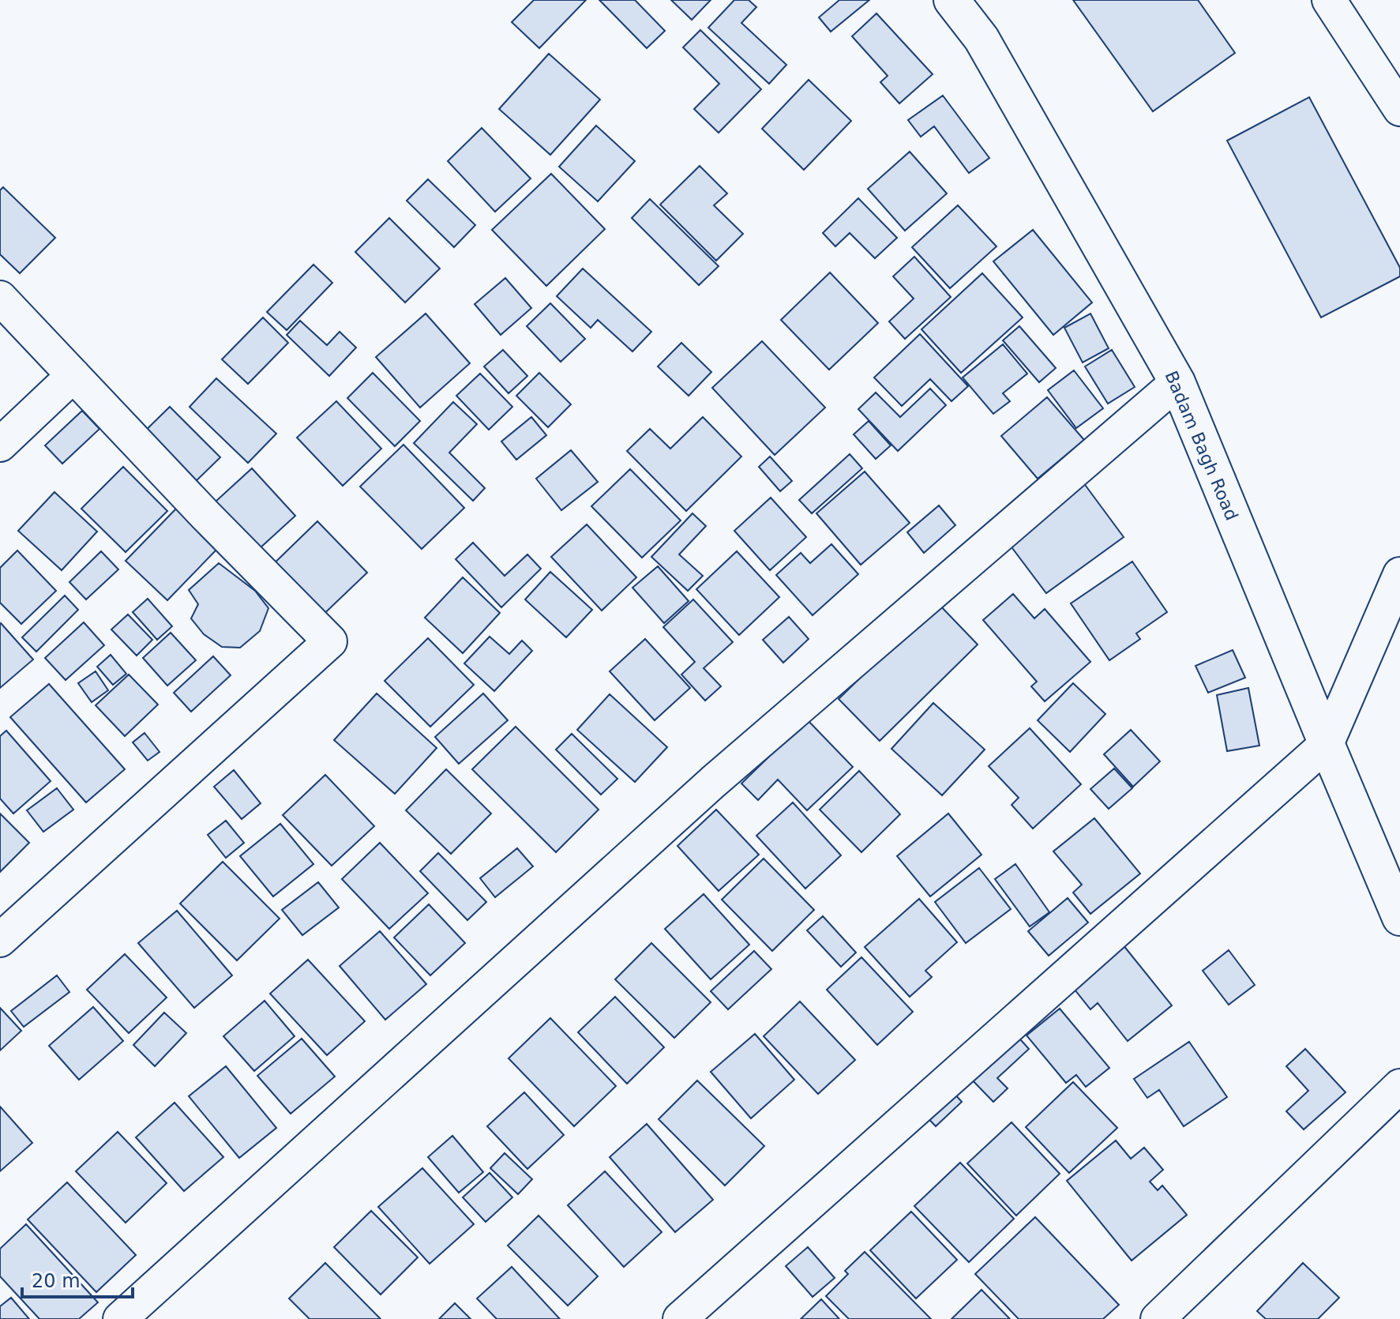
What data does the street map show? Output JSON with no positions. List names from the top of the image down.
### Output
{
  "streets": {
    "main road": ["Badam Bagh Road"]
  },
  "scale_bar": "20 m"
}
